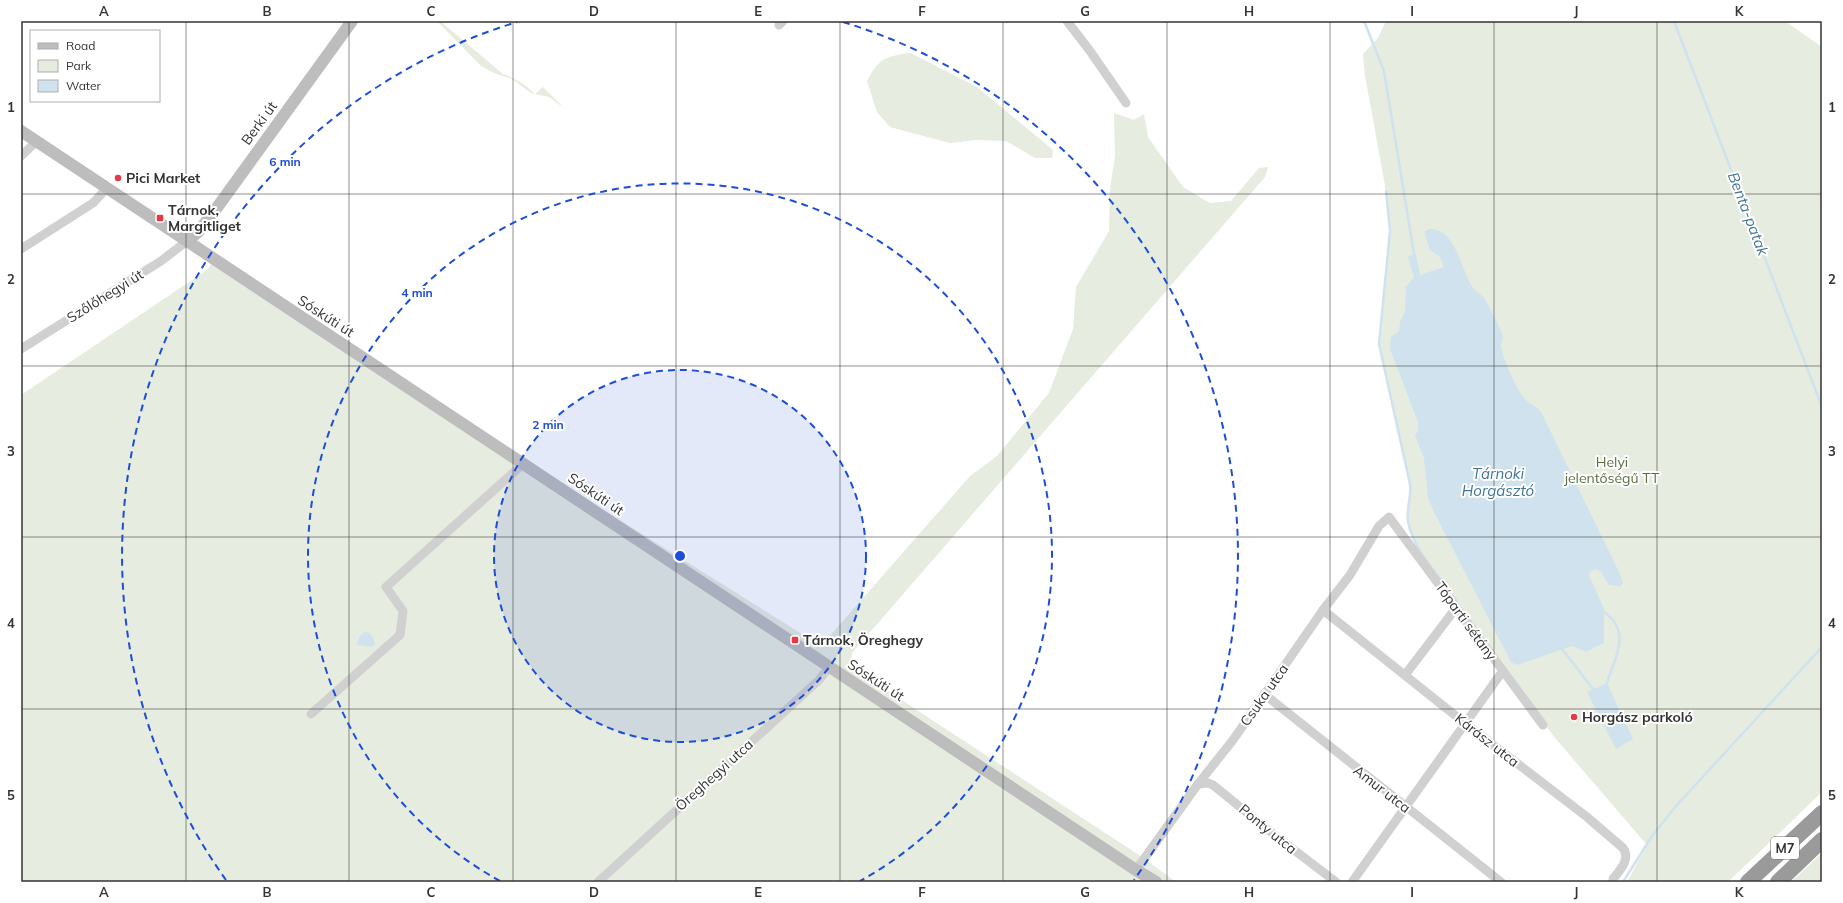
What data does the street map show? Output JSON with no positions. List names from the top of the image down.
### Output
{
  "streets": {
    "highway": ["M7"],
    "main road": ["Berki út", "Sóskúti út"],
    "street": [
      "Szőlőhegyi út",
      "Tóparti sétány",
      "Csuka utca",
      "Kárász utca",
      "Öreghegyi utca",
      "Amur utca",
      "Ponty utca"
    ]
  },
  "crossings": [
    ["Berki út", "Szőlőhegyi út"],
    ["Berki út", "Sóskúti út"],
    ["Szőlőhegyi út", "Sóskúti út"],
    ["Sóskúti út", "Csuka utca"],
    ["Sóskúti út", "Öreghegyi utca"],
    ["Tóparti sétány", "Csuka utca"],
    ["Csuka utca", "Kárász utca"],
    ["Csuka utca", "Amur utca"],
    ["Csuka utca", "Ponty utca"]
  ],
  "water": ["Benta-patak", "Tárnoki Horgásztó"],
  "parks": ["Helyi jelentőségű TT"],
  "places": {
    "other": ["Pici Market", "Horgász parkoló"],
    "transit": ["Tárnok, Margitliget", "Tárnok, Öreghegy"]
  },
  "legend": ["Road", "Park", "Water"],
  "grid": {
    "columns": [
      "A",
      "B",
      "C",
      "D",
      "E",
      "F",
      "G",
      "H",
      "I",
      "J",
      "K"
    ],
    "rows": [
      "1",
      "2",
      "3",
      "4",
      "5"
    ]
  },
  "rings": ["6 min", "4 min", "2 min"]
}
